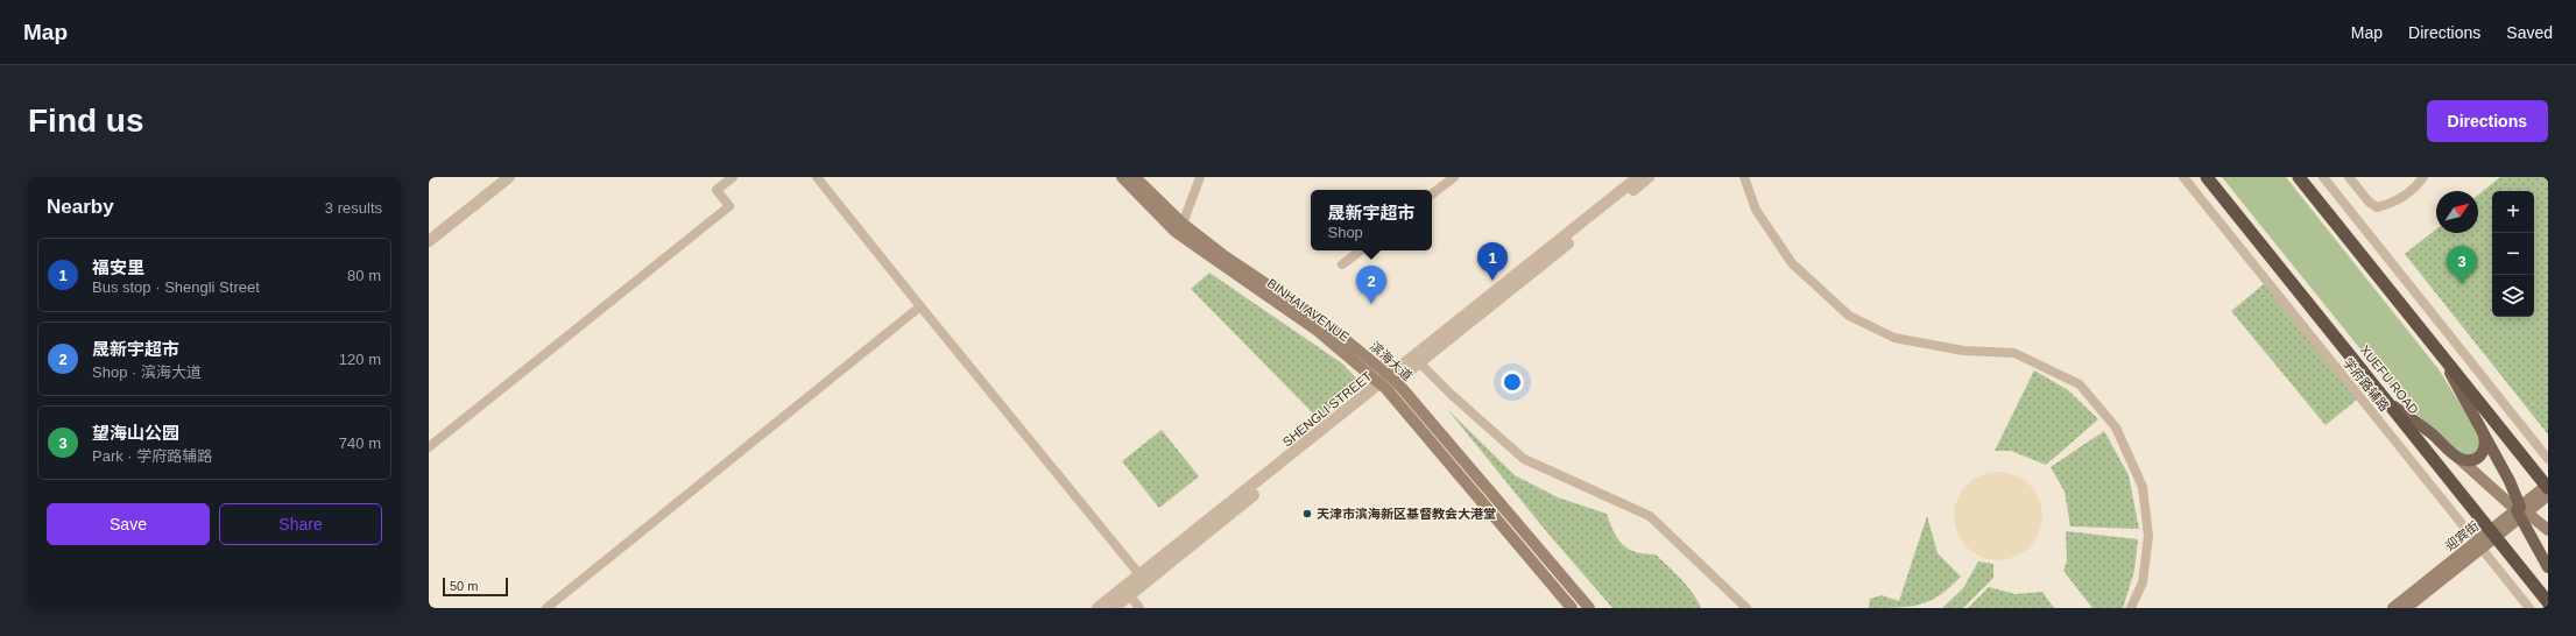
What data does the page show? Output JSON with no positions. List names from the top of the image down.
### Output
{
  "streets": {
    "highway": ["XUEFU ROAD"],
    "main road": ["BINHAI AVENUE", "滨海大道", "迎宾街"],
    "street": ["学府路辅路", "SHENGLI STREET"]
  },
  "crossings": [
    ["BINHAI AVENUE", "SHENGLI STREET"],
    ["滨海大道", "SHENGLI STREET"],
    ["学府路辅路", "迎宾街"]
  ],
  "places": ["天津市滨海新区基督教会大港堂"],
  "scale_bar": "50 m",
  "north": "top right",
  "page": {
    "header": "Map",
    "nav": ["Map", "Directions", "Saved"],
    "buttons": [
      "Directions",
      ["Save", "Share"]
    ],
    "title": "Find us",
    "heading": ["Nearby", "3 results"],
    "popup": ["晟新宇超市", "Shop"],
    "map_buttons": ["+", "−"],
    "list": [
      {
        "mark": "1",
        "name": "福安里",
        "note": "Bus stop · Shengli Street",
        "value": "80 m"
      },
      {
        "mark": "2",
        "name": "晟新宇超市",
        "note": "Shop · 滨海大道",
        "value": "120 m"
      },
      {
        "mark": "3",
        "name": "望海山公园",
        "note": "Park · 学府路辅路",
        "value": "740 m"
      }
    ],
    "pins": ["1", "3", "2"],
    "scale": "50 m"
  }
}
